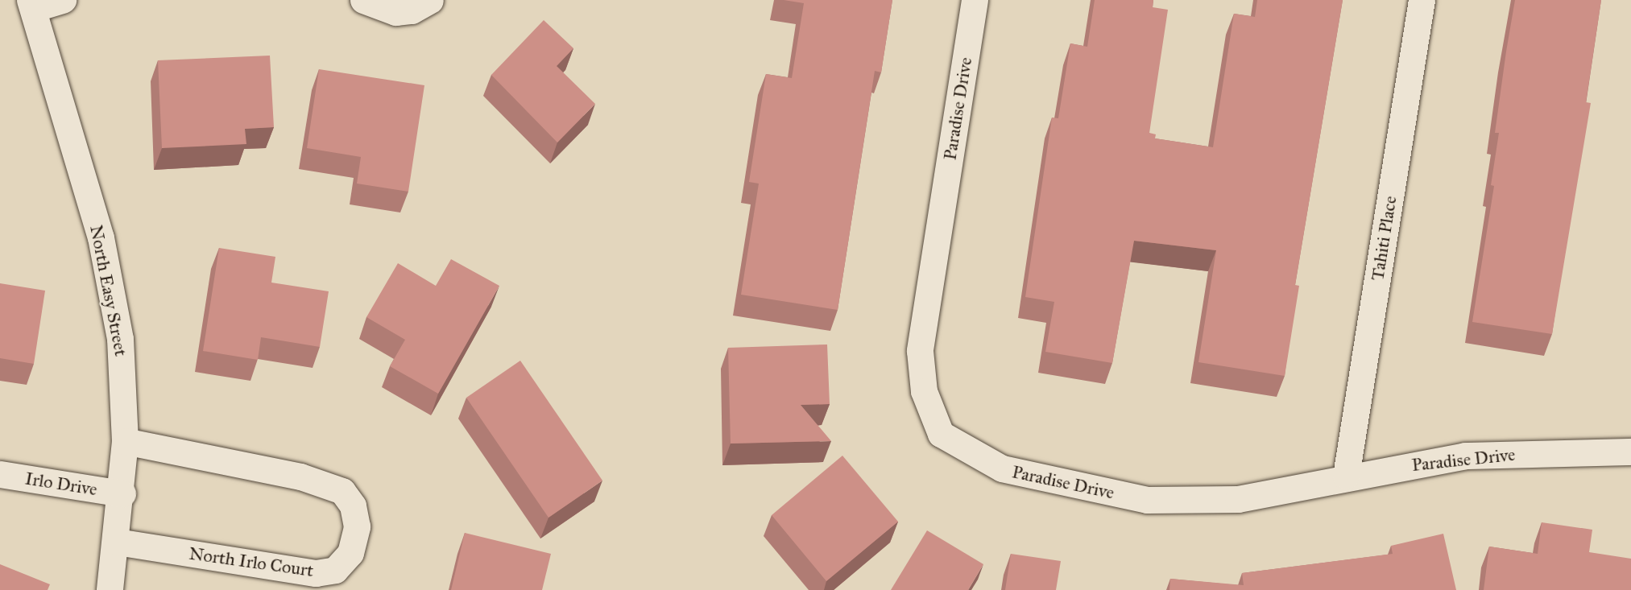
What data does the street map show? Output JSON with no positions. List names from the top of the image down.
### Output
{
  "streets": {
    "street": [
      "Paradise Drive",
      "Tahiti Place",
      "North Easy Street",
      "Irlo Drive",
      "North Irlo Court"
    ]
  },
  "crossings": [
    ["Paradise Drive", "Tahiti Place"],
    ["North Easy Street", "Irlo Drive"],
    ["North Easy Street", "North Irlo Court"]
  ]
}
